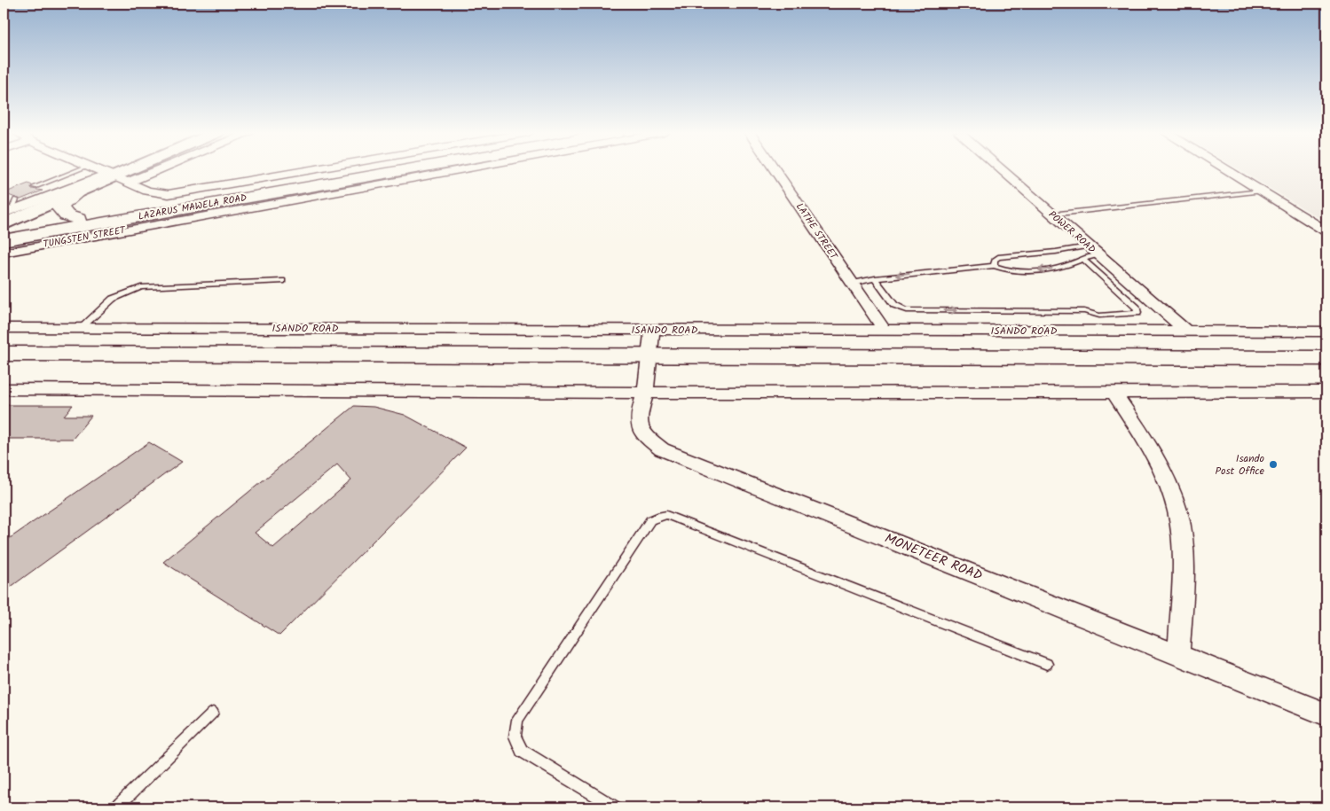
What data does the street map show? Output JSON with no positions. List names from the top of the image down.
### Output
{
  "streets": {
    "main road": ["LAZARUS MAWELA ROAD"],
    "street": [
      "LATHE STREET",
      "POWER ROAD",
      "TUNGSTEN STREET",
      "ISANDO ROAD",
      "MONETEER ROAD"
    ]
  },
  "crossings": [
    ["LATHE STREET", "ISANDO ROAD"],
    ["POWER ROAD", "ISANDO ROAD"],
    ["ISANDO ROAD", "MONETEER ROAD"]
  ],
  "places": ["Isando Post Office"]
}
